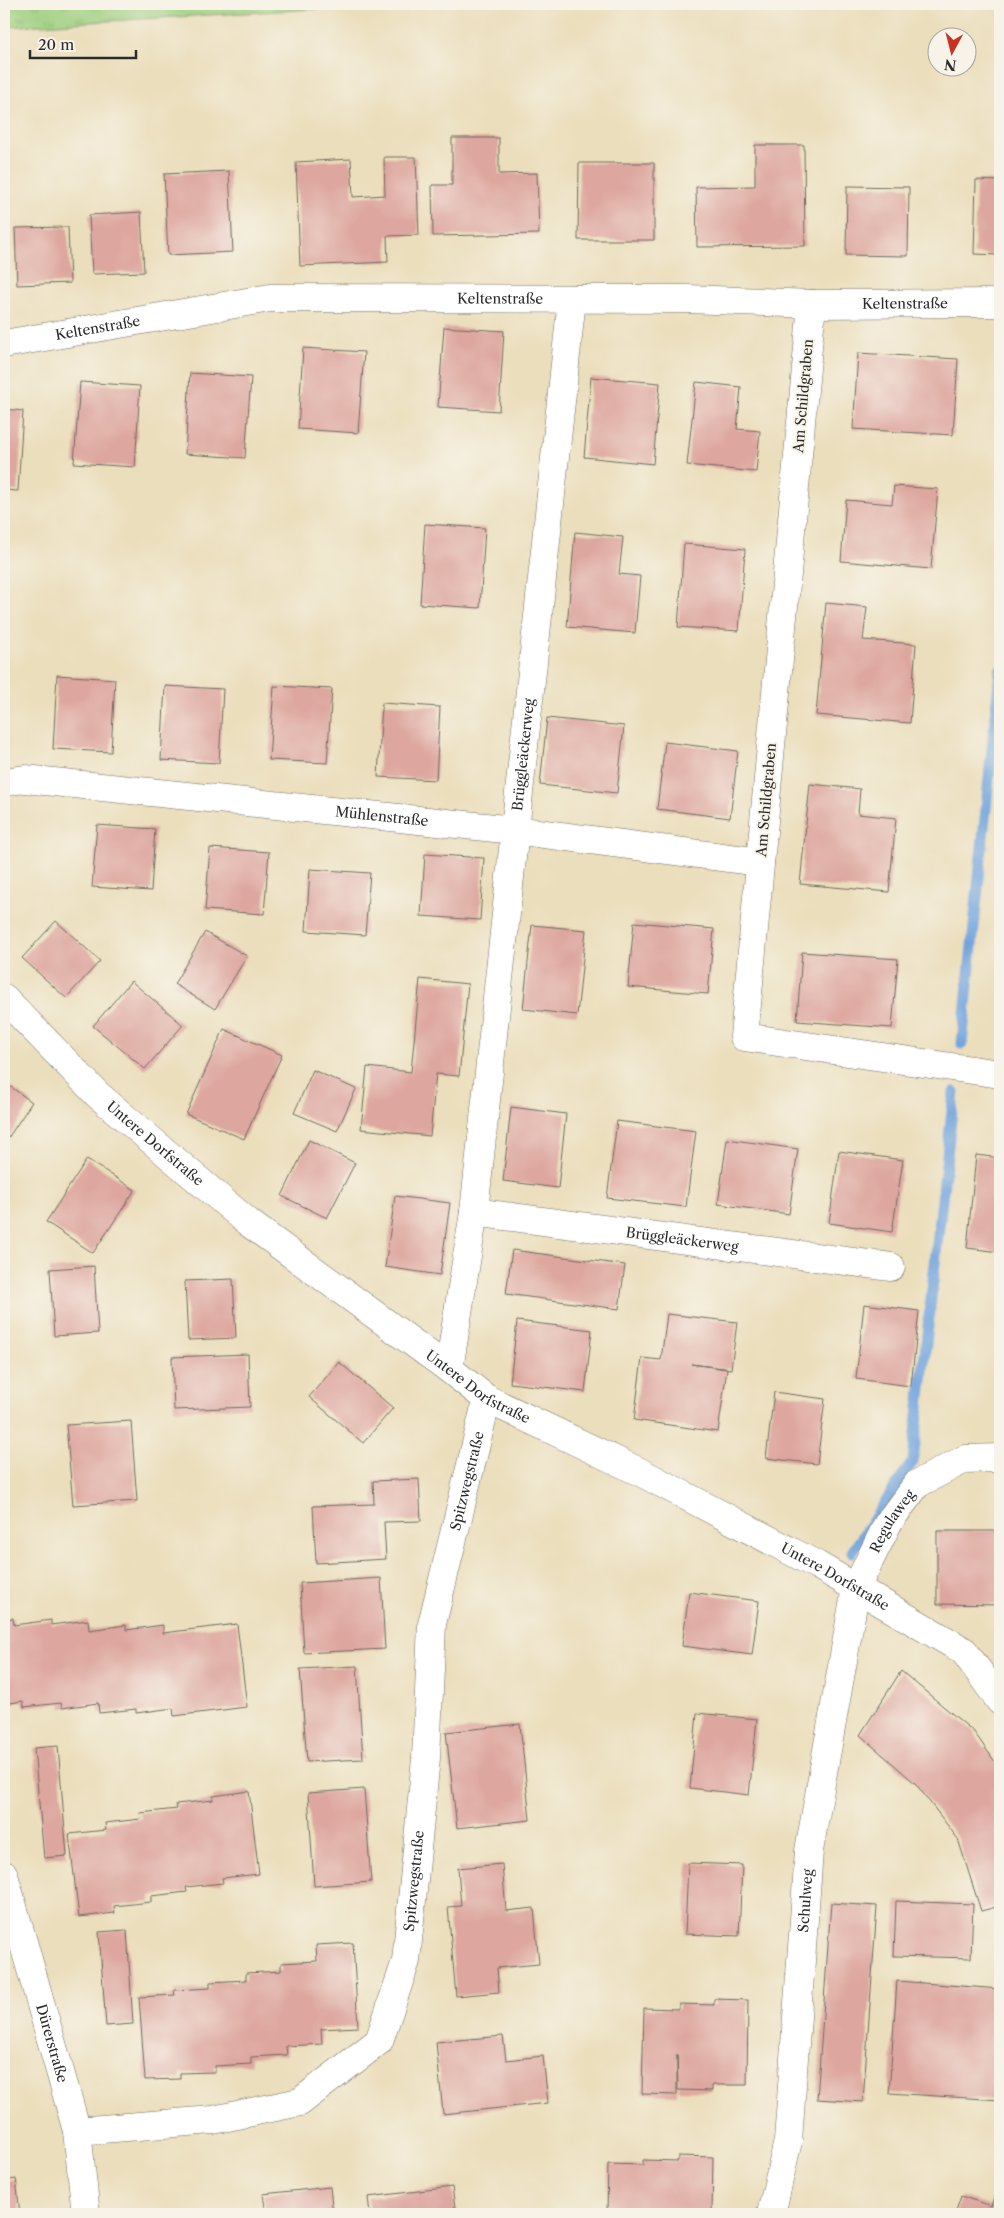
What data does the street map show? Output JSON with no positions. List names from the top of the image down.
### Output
{
  "streets": {
    "street": [
      "Keltenstraße",
      "Am Schildgraben",
      "Brüggleäckerweg",
      "Mühlenstraße",
      "Untere Dorfstraße",
      "Spitzwegstraße",
      "Regulaweg",
      "Schulweg",
      "Dürerstraße"
    ]
  },
  "crossings": [
    ["Keltenstraße", "Am Schildgraben"],
    ["Keltenstraße", "Brüggleäckerweg"],
    ["Am Schildgraben", "Mühlenstraße"],
    ["Brüggleäckerweg", "Mühlenstraße"],
    ["Brüggleäckerweg", "Untere Dorfstraße"],
    ["Untere Dorfstraße", "Spitzwegstraße"],
    ["Untere Dorfstraße", "Regulaweg"],
    ["Untere Dorfstraße", "Schulweg"],
    ["Spitzwegstraße", "Dürerstraße"],
    ["Regulaweg", "Schulweg"]
  ],
  "scale_bar": "20 m",
  "north": "bottom"
}
